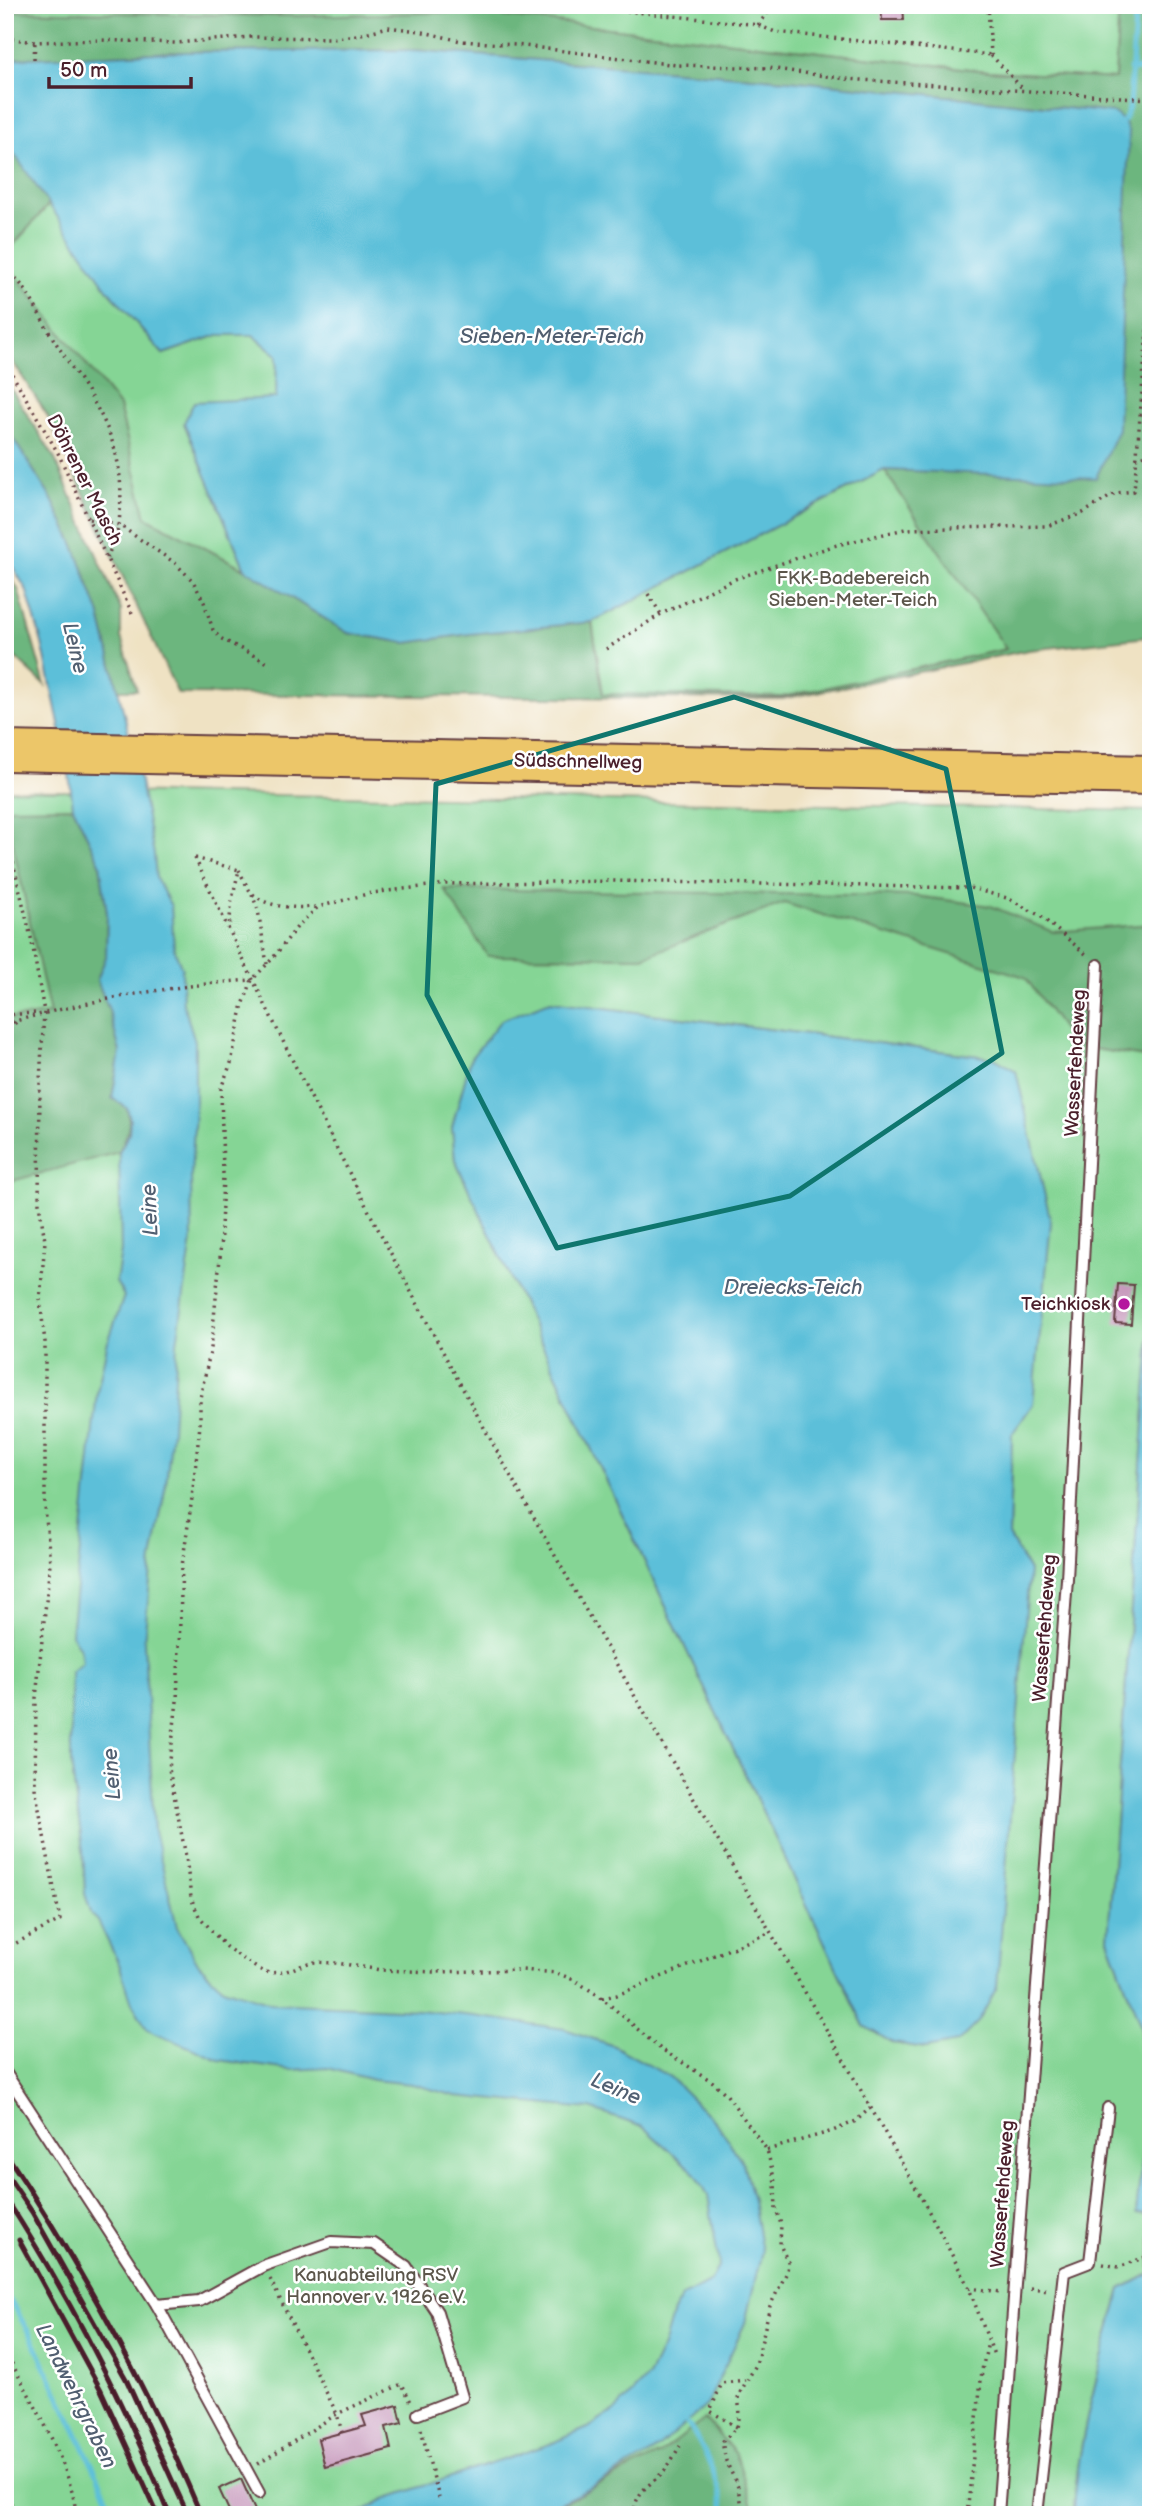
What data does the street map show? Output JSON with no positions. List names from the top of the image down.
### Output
{
  "streets": {
    "highway": ["Südschnellweg"],
    "lane": ["Wasserfehdeweg"],
    "path": ["Döhrener Masch"]
  },
  "water": [
    "Sieben-Meter-Teich",
    "Leine",
    "Dreiecks-Teich",
    "Landwehrgraben"
  ],
  "parks": ["FKK-Badebereich Sieben-Meter-Teich", "Kanuabteilung RSV Hannover v. 1926 e.V."],
  "places": ["Teichkiosk"],
  "scale_bar": "50 m"
}
